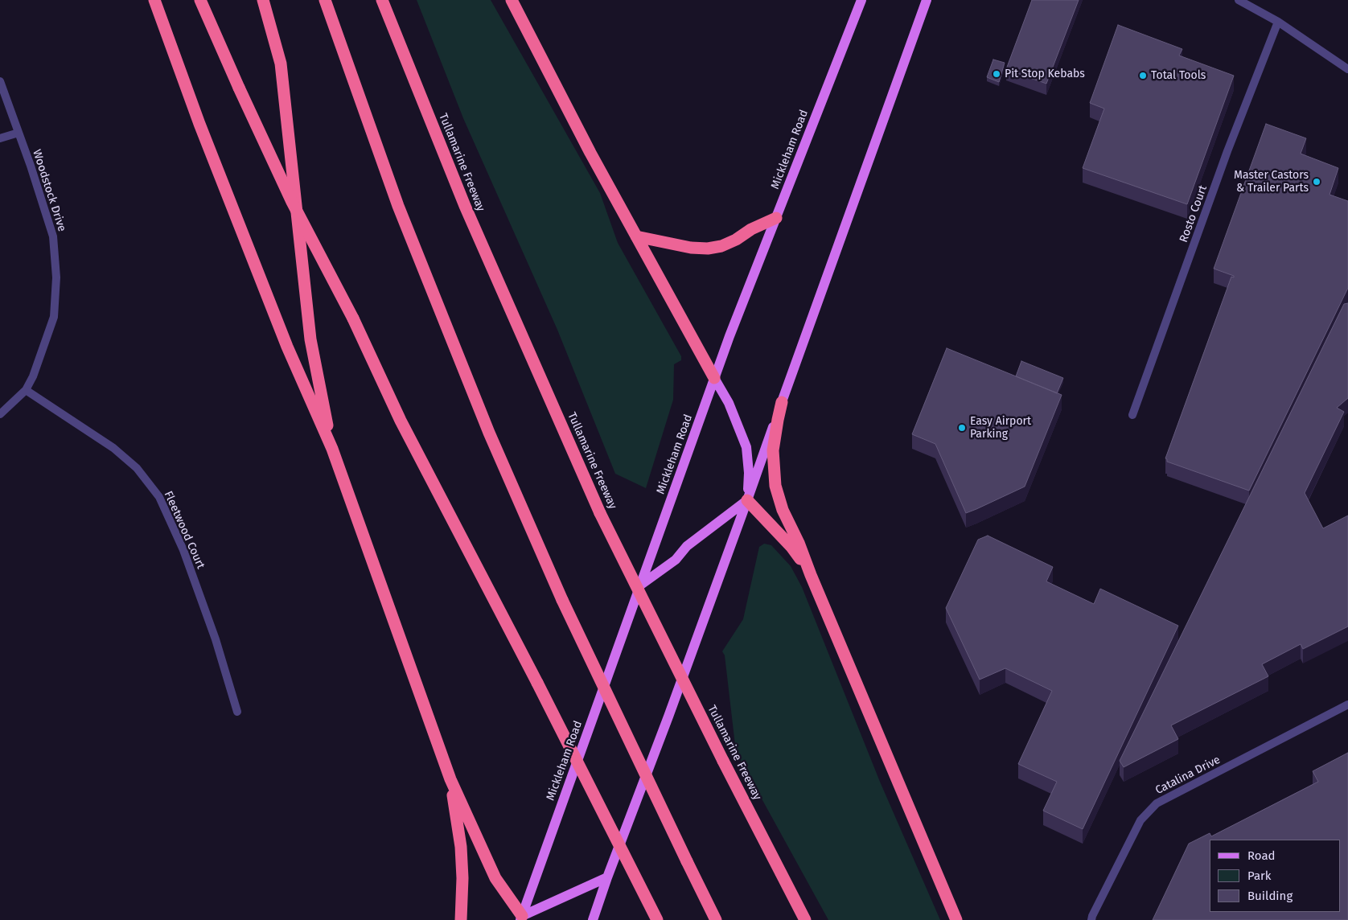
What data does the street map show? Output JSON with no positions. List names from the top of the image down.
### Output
{
  "streets": {
    "highway": ["Tullamarine Freeway"],
    "main road": ["Mickleham Road"],
    "street": [
      "Woodstock Drive",
      "Rosto Court",
      "Fleetwood Court",
      "Catalina Drive"
    ]
  },
  "crossings": [
    ["Woodstock Drive", "Fleetwood Court"]
  ],
  "places": [
    "Pit Stop Kebabs",
    "Total Tools",
    "Master Castors & Trailer Parts",
    "Easy Airport Parking"
  ],
  "legend": ["Road", "Park", "Building"]
}
